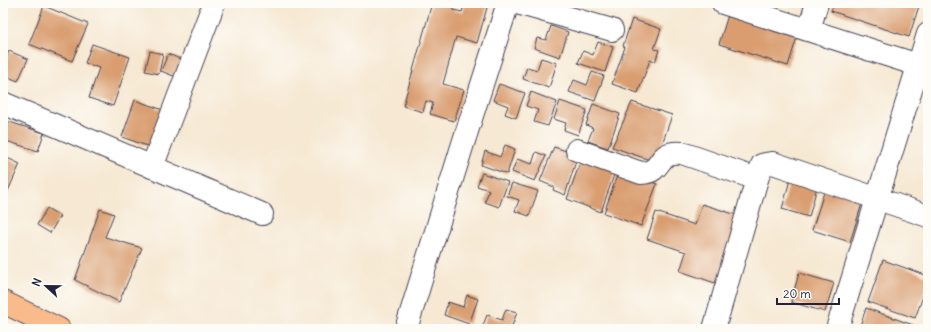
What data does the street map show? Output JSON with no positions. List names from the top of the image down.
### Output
{
  "scale_bar": "20 m",
  "north": "left"
}
